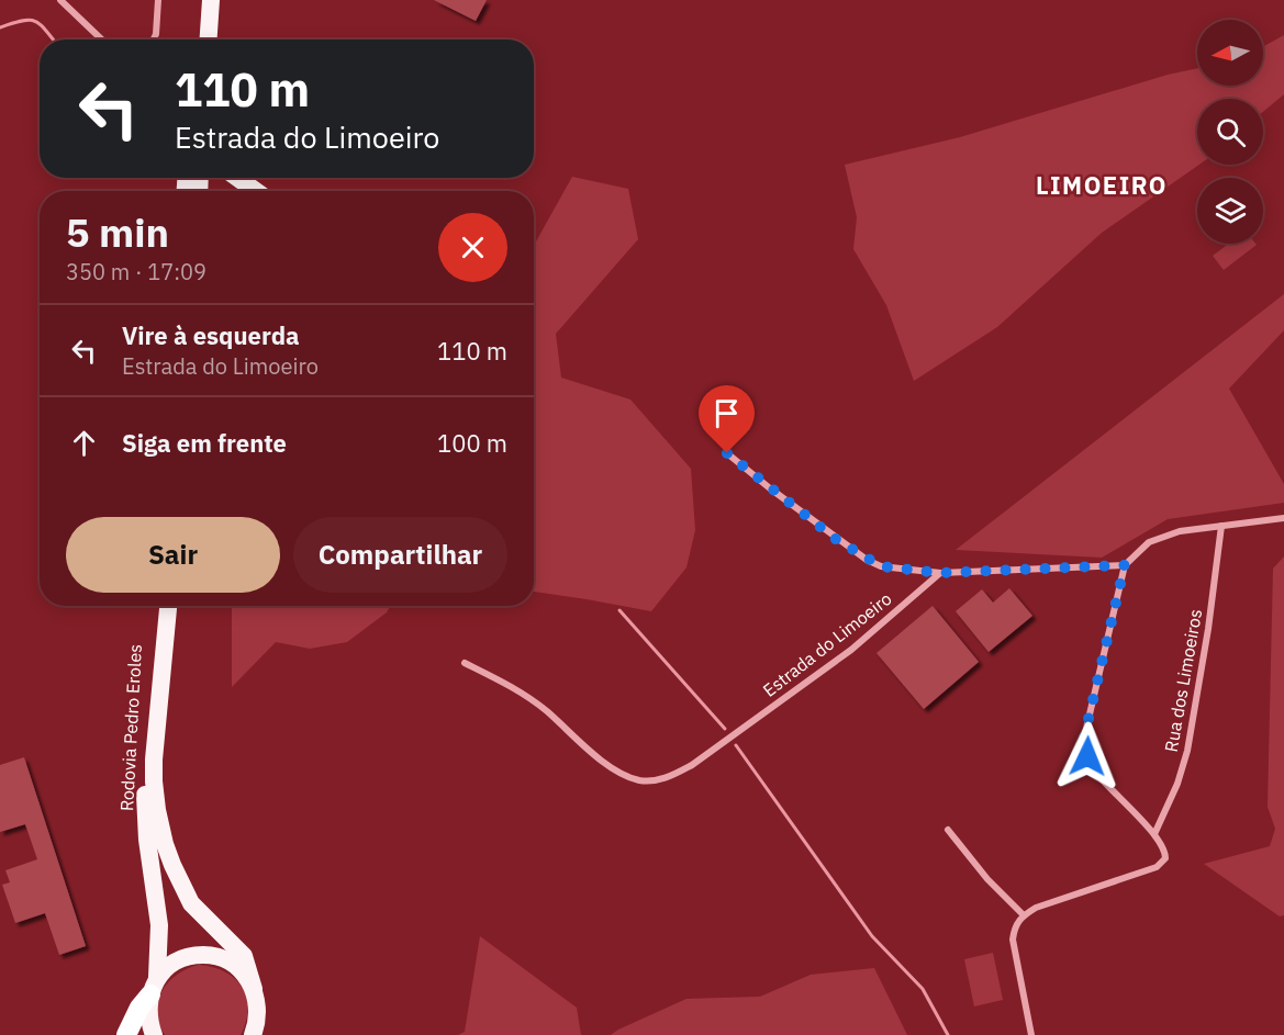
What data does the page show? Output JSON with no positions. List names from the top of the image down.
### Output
{
  "streets": {
    "highway": ["Rodovia Pedro Eroles"],
    "street": ["Estrada do Limoeiro", "Rua dos Limoeiros"]
  },
  "districts": ["LIMOEIRO"],
  "north": "left",
  "page": {
    "turn": ["110 m", "Estrada do Limoeiro"],
    "heading": ["5 min", "350 m · 17:09"],
    "list": [
      {
        "name": "Vire à esquerda",
        "note": "Estrada do Limoeiro",
        "value": "110 m"
      },
      {
        "name": "Siga em frente",
        "value": "100 m"
      }
    ],
    "buttons": ["Sair", "Compartilhar"]
  }
}
